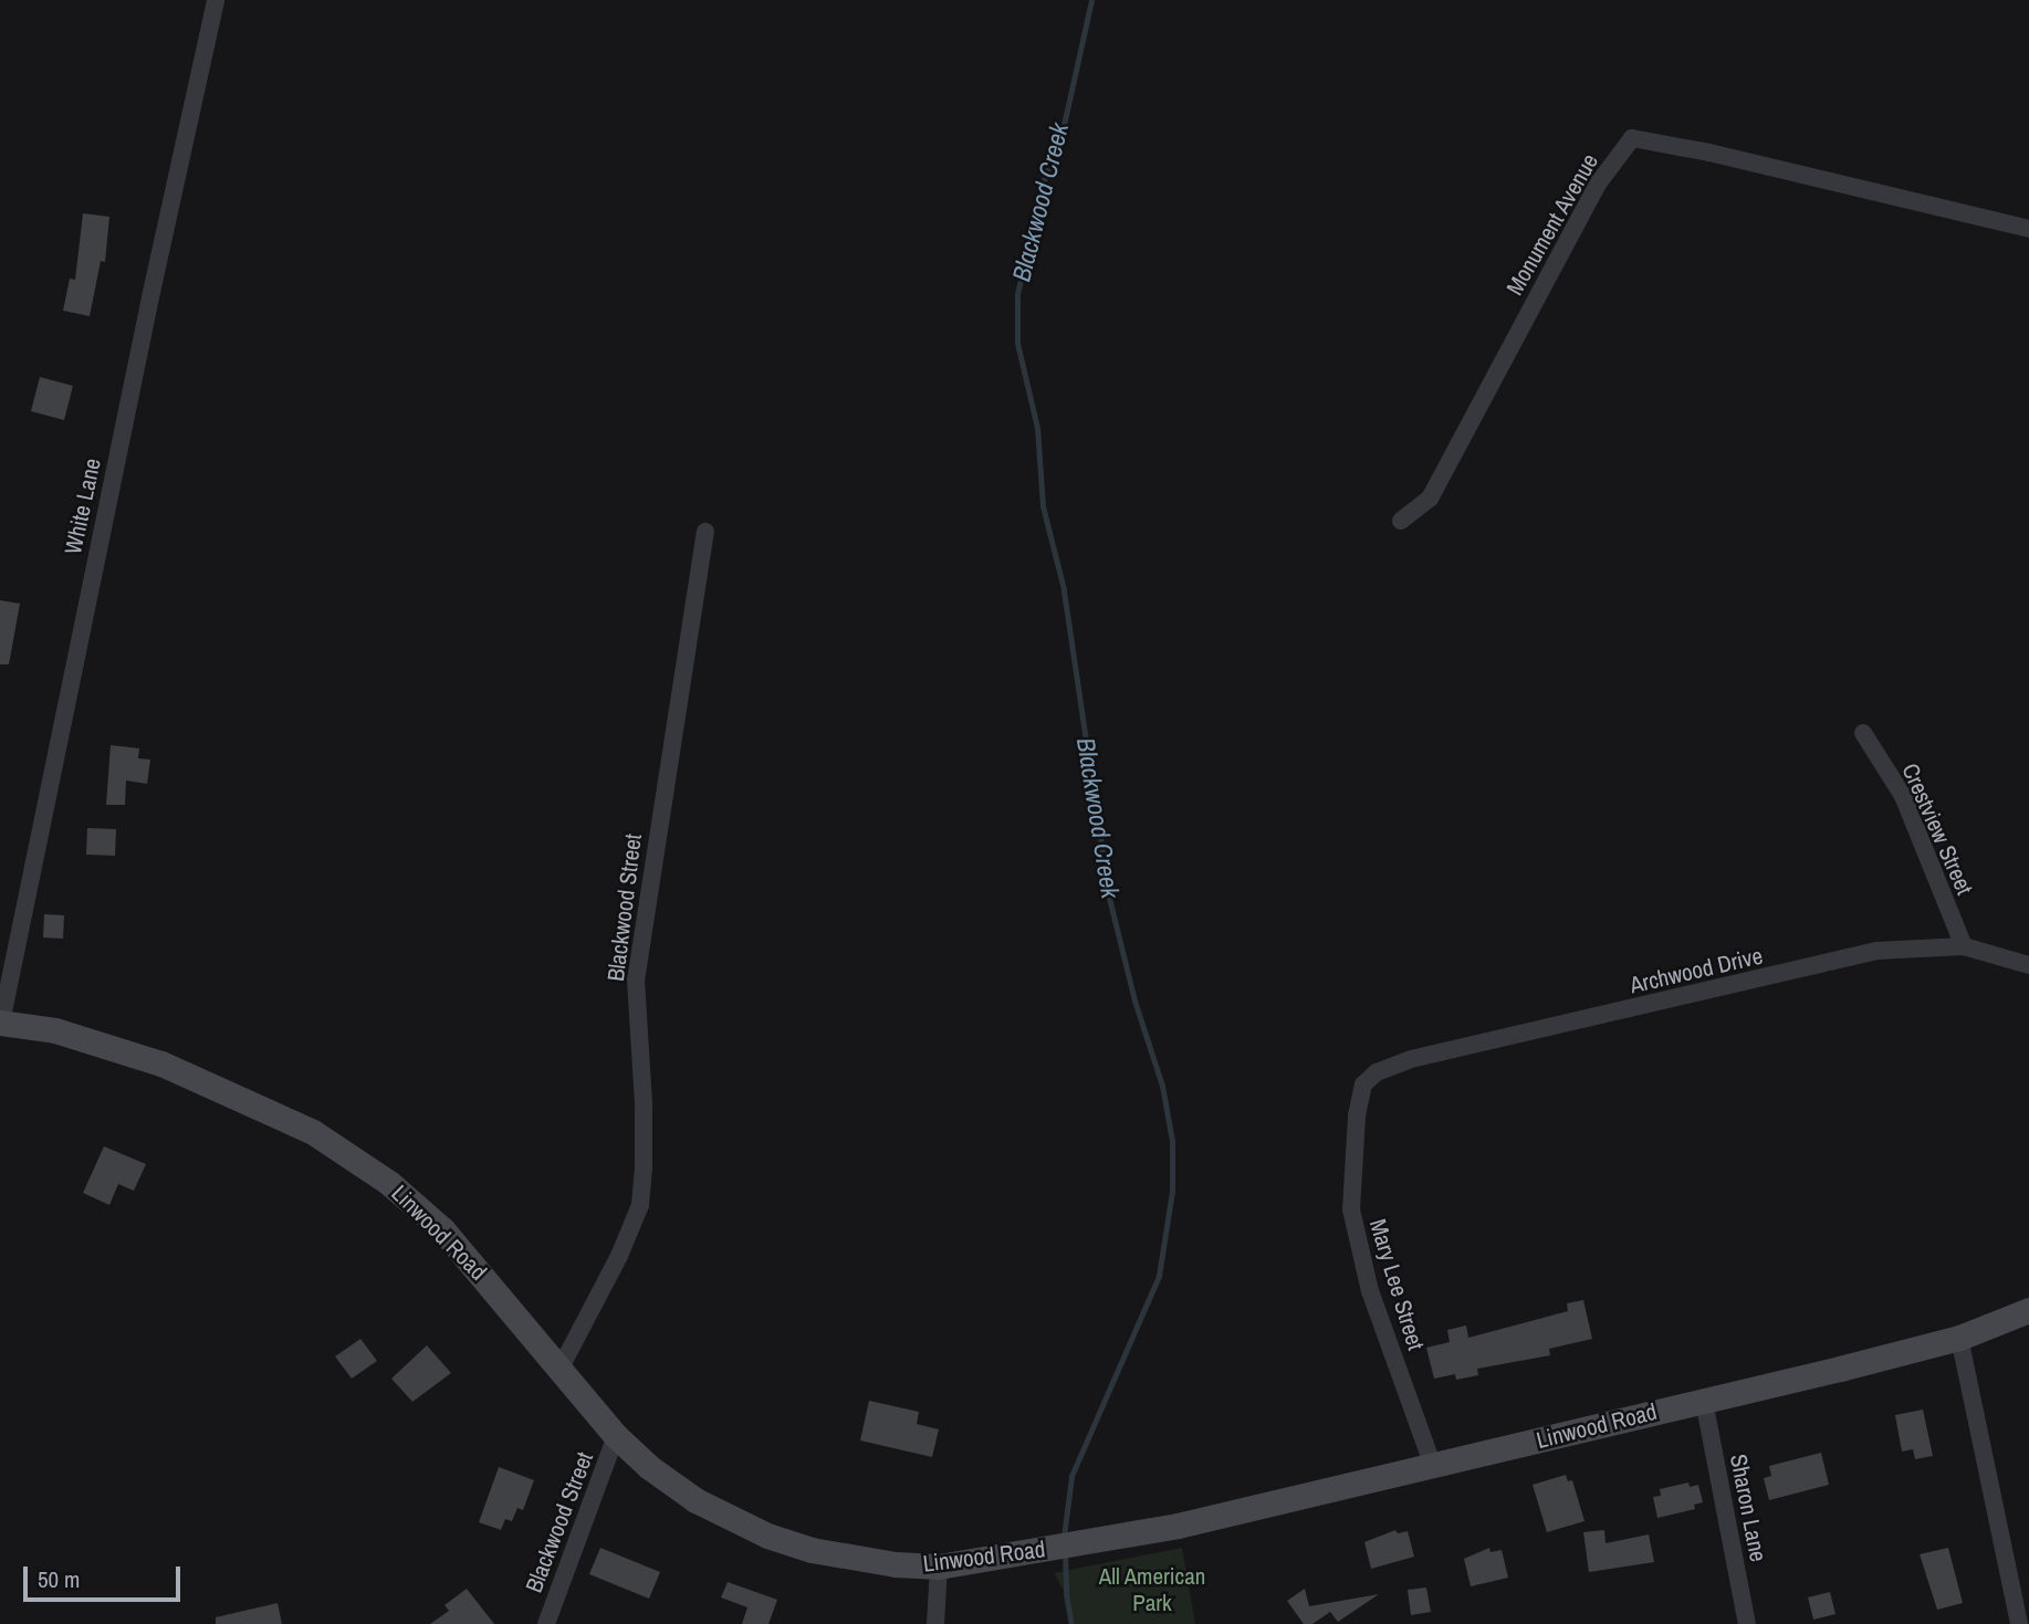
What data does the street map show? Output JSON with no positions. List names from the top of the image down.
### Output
{
  "streets": {
    "main road": ["Linwood Road"],
    "street": [
      "Monument Avenue",
      "White Lane",
      "Crestview Street",
      "Blackwood Street",
      "Archwood Drive",
      "Mary Lee Street",
      "Sharon Lane"
    ]
  },
  "crossings": [
    ["White Lane", "Linwood Road"],
    ["Crestview Street", "Archwood Drive"],
    ["Blackwood Street", "Linwood Road"],
    ["Archwood Drive", "Mary Lee Street"],
    ["Linwood Road", "Mary Lee Street"],
    ["Linwood Road", "Sharon Lane"]
  ],
  "water": ["Blackwood Creek"],
  "parks": ["All American Park"],
  "scale_bar": "50 m"
}
